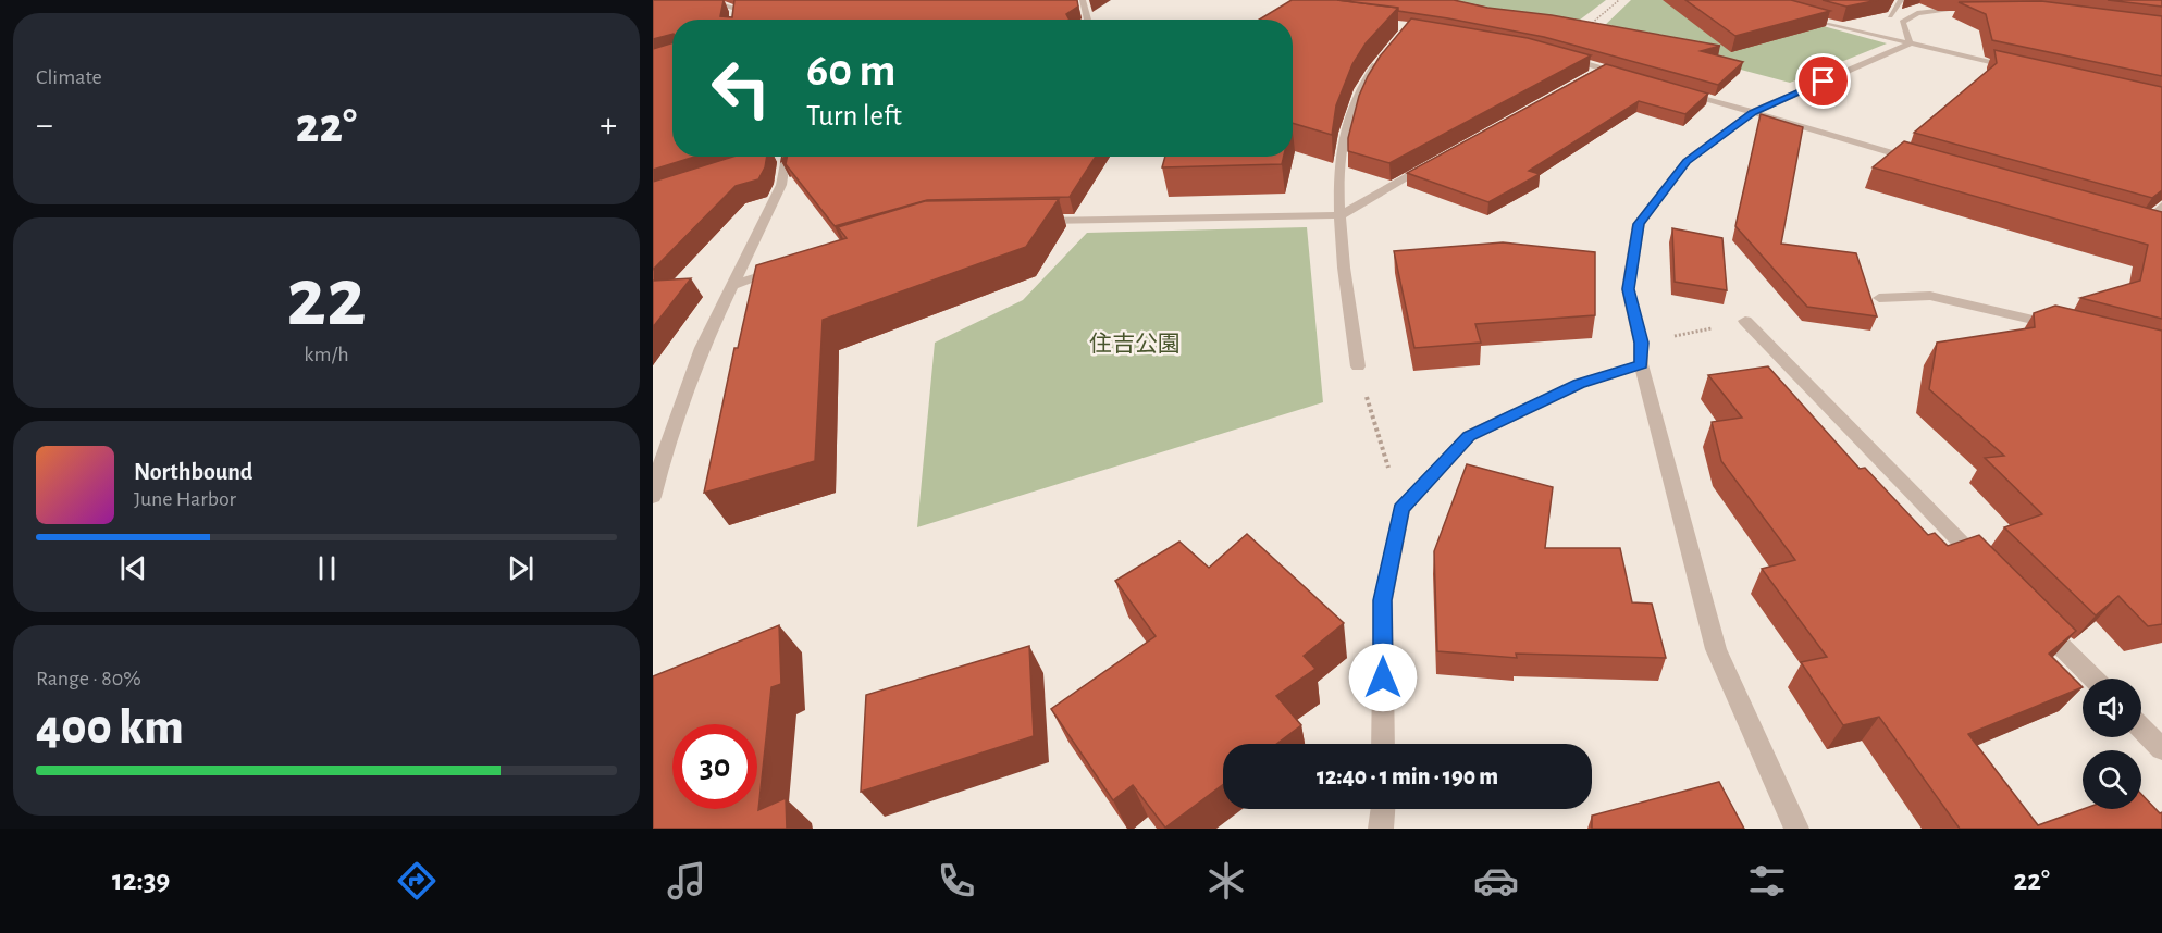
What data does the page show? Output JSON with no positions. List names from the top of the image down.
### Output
{
  "parks": ["住吉公園"],
  "page": {
    "tile": [
      "Climate",
      ["22", "km/h"],
      ["Range · 80%", "400 km"]
    ],
    "turn": ["60 m", "Turn left"],
    "heat": ["−", "22°", "+"],
    "song": ["Northbound", "June Harbor"],
    "limit": "30",
    "trip": "12:40 · 1 min · 190 m",
    "tabs": ["12:39", "22°"]
  }
}
